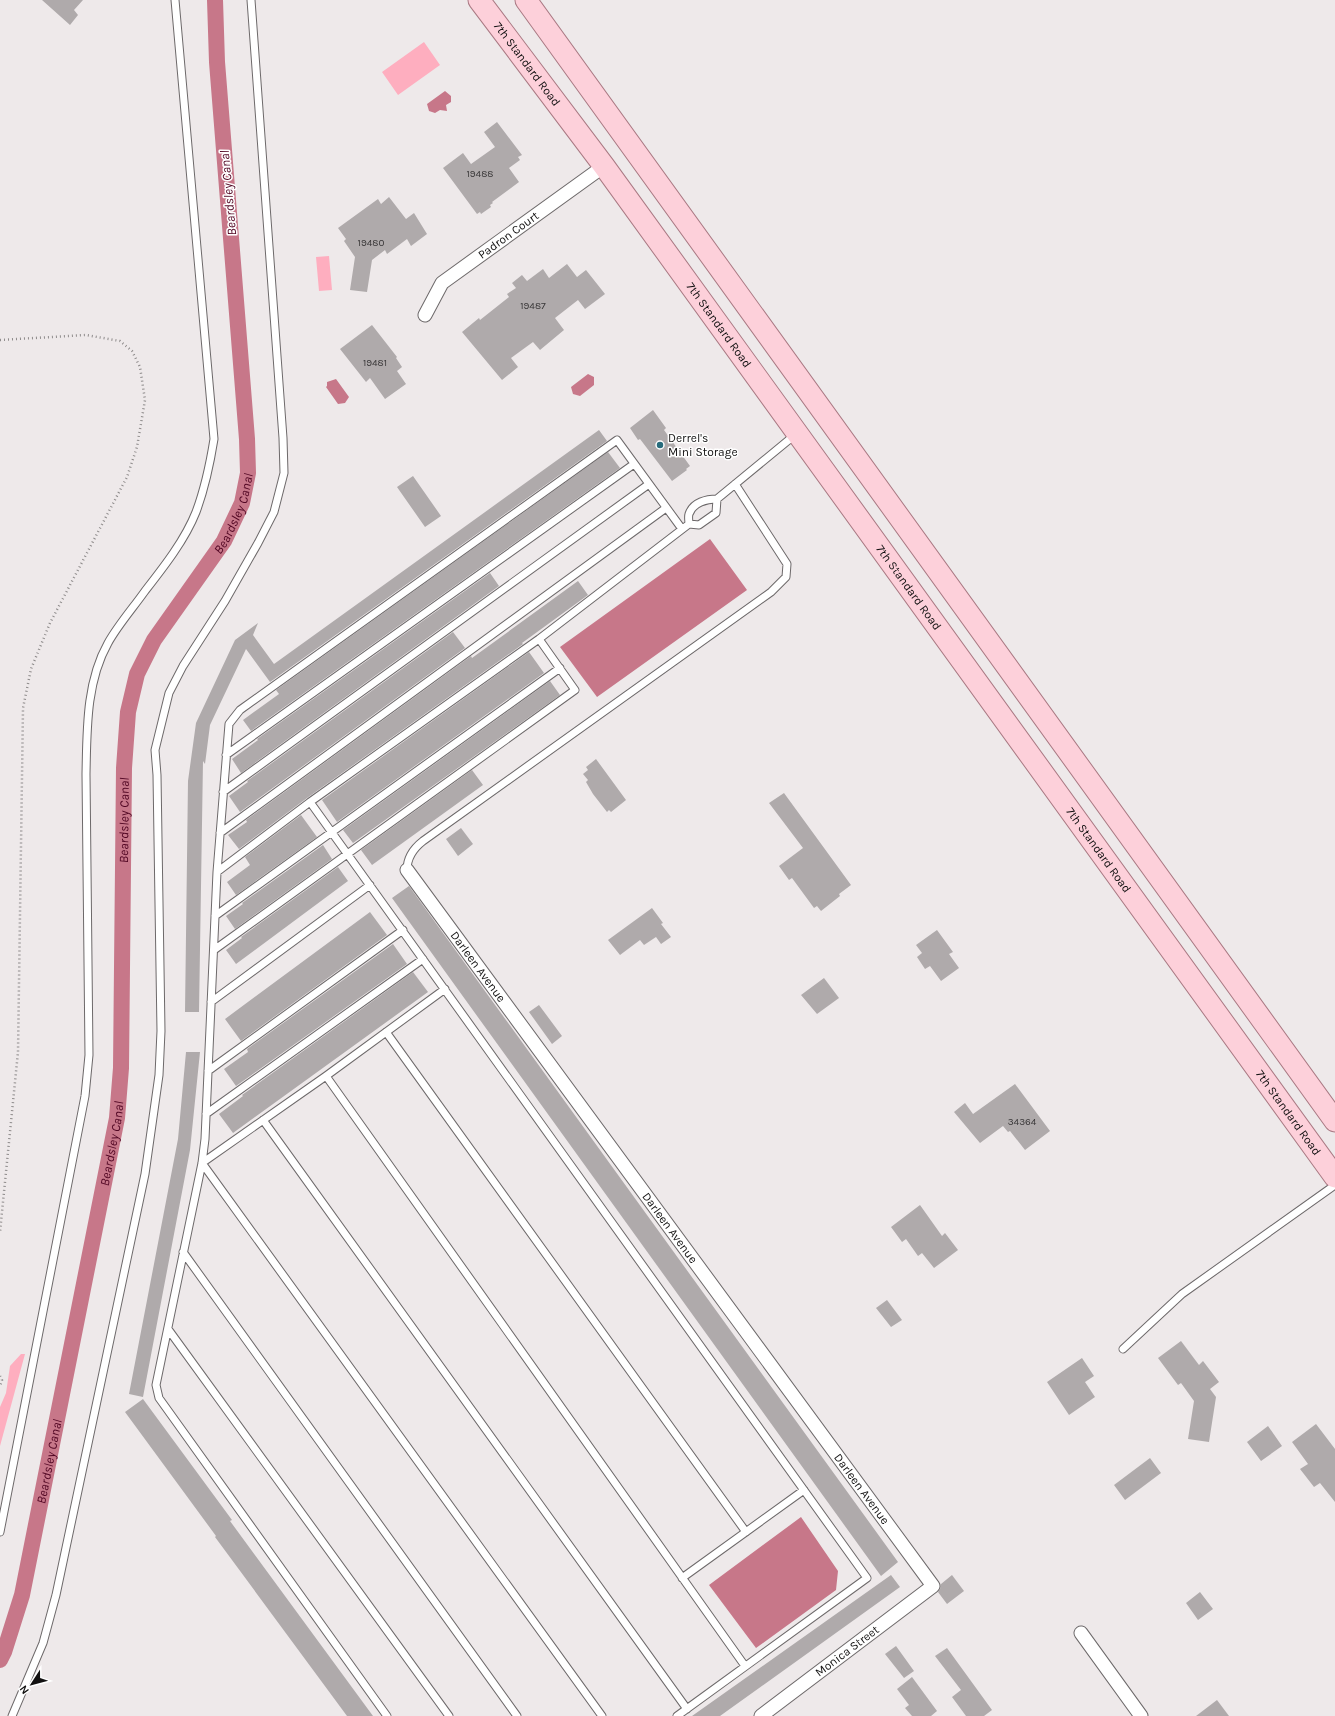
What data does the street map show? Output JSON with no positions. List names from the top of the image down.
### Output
{
  "streets": {
    "main road": ["7th Standard Road"],
    "street": ["Padron Court", "Darleen Avenue", "Monica Street"]
  },
  "crossings": [
    ["7th Standard Road", "Padron Court"],
    ["Darleen Avenue", "Monica Street"]
  ],
  "water": ["Beardsley Canal"],
  "places": ["Derrel's Mini Storage"],
  "house_numbers": [
    "19488",
    "19480",
    "19487",
    "19481",
    "34364"
  ],
  "north": "bottom left"
}
